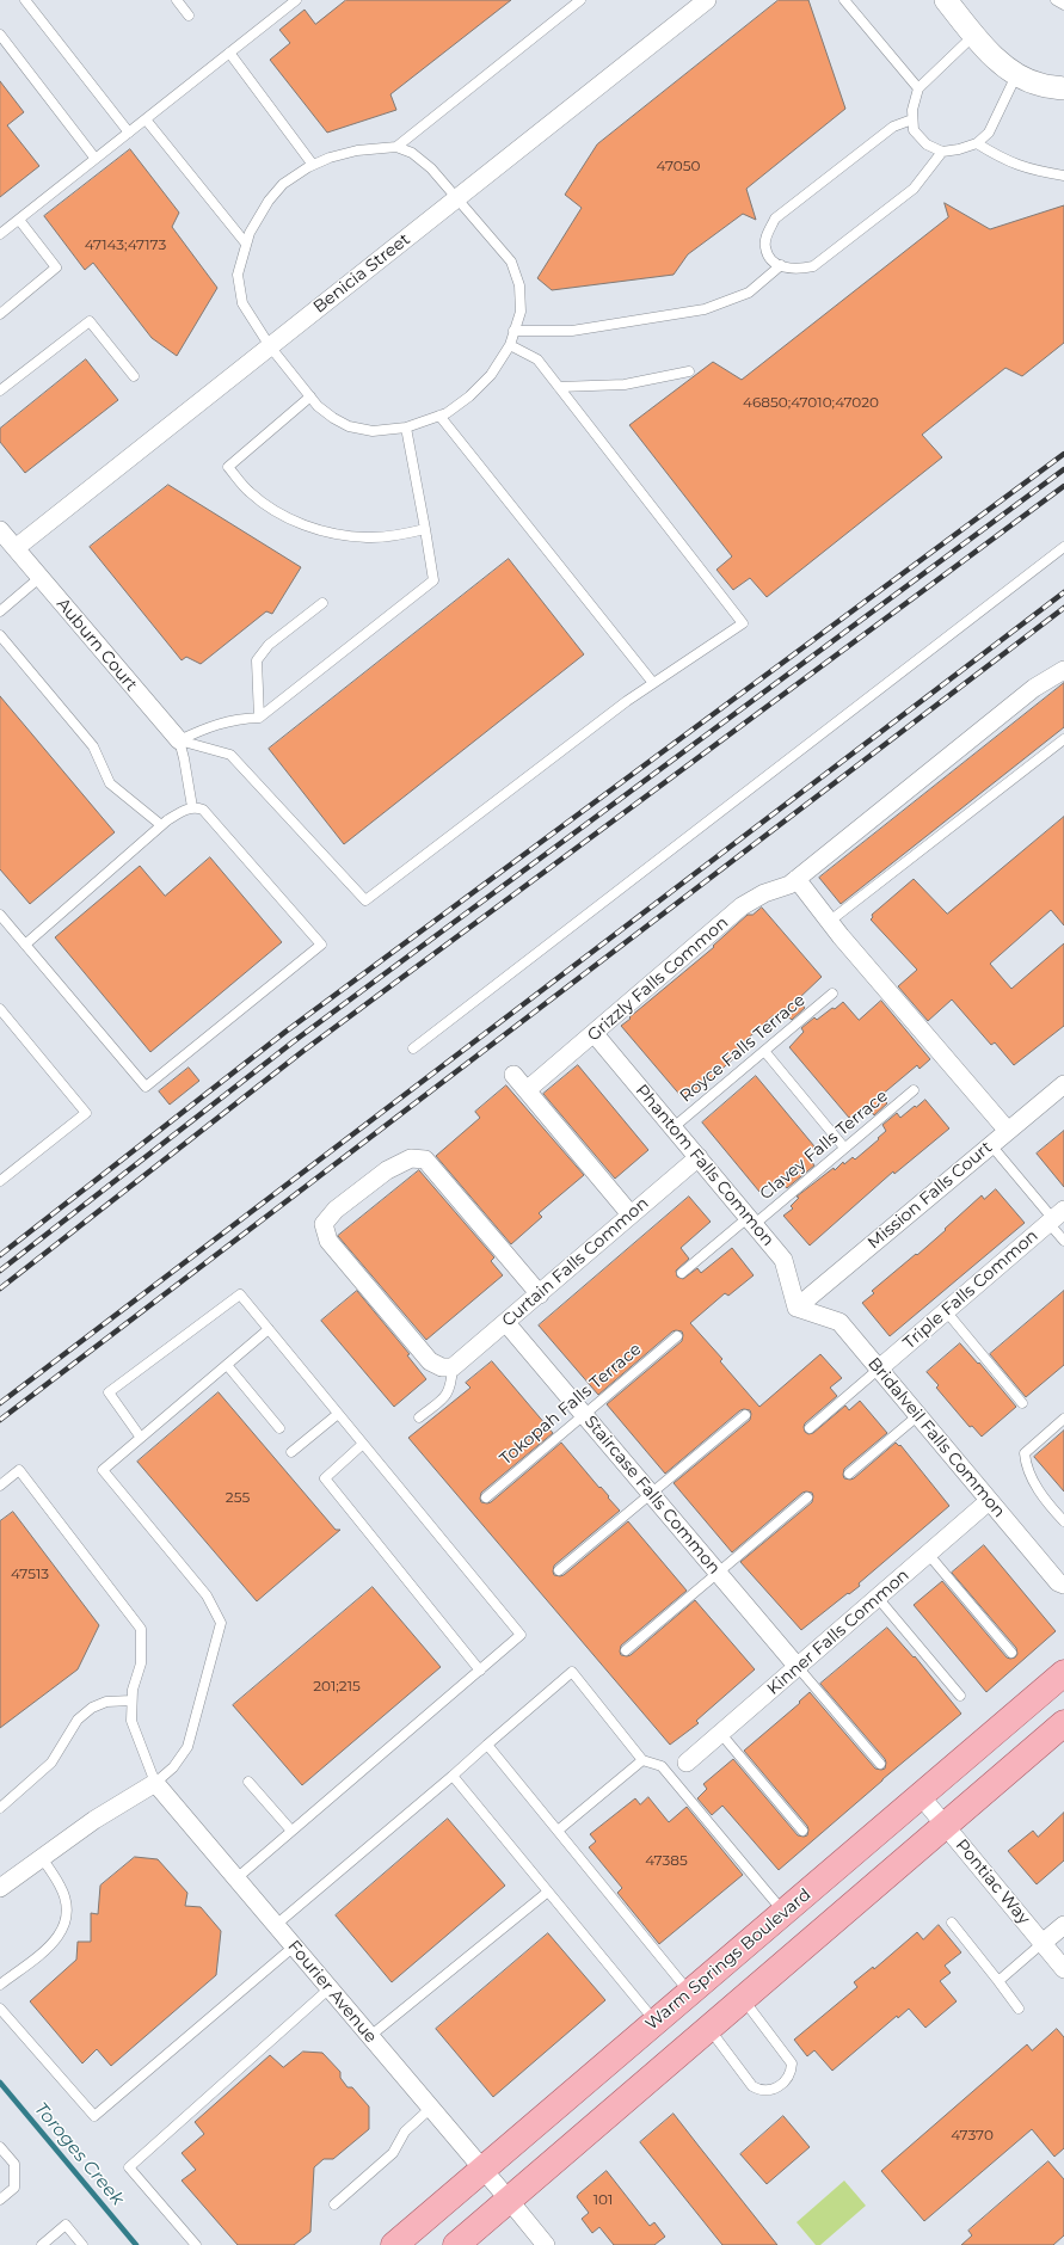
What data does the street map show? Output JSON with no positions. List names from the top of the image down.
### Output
{
  "streets": {
    "main road": ["Warm Springs Boulevard"],
    "street": [
      "Benicia Street",
      "Auburn Court",
      "Grizzly Falls Common",
      "Phantom Falls Common",
      "Mission Falls Court",
      "Curtain Falls Common",
      "Triple Falls Common",
      "Bridalveil Falls Common",
      "Staircase Falls Common",
      "Kinner Falls Common",
      "Pontiac Way",
      "Fourier Avenue"
    ],
    "lane": ["Royce Falls Terrace", "Clavey Falls Terrace", "Tokopah Falls Terrace"]
  },
  "crossings": [
    ["Benicia Street", "Auburn Court"],
    ["Grizzly Falls Common", "Phantom Falls Common"],
    ["Royce Falls Terrace", "Phantom Falls Common"],
    ["Clavey Falls Terrace", "Phantom Falls Common"],
    ["Phantom Falls Common", "Mission Falls Court"],
    ["Phantom Falls Common", "Curtain Falls Common"],
    ["Phantom Falls Common", "Bridalveil Falls Common"],
    ["Mission Falls Court", "Bridalveil Falls Common"],
    ["Curtain Falls Common", "Staircase Falls Common"],
    ["Triple Falls Common", "Bridalveil Falls Common"],
    ["Tokopah Falls Terrace", "Staircase Falls Common"],
    ["Bridalveil Falls Common", "Kinner Falls Common"],
    ["Staircase Falls Common", "Kinner Falls Common"],
    ["Pontiac Way", "Warm Springs Boulevard"],
    ["Warm Springs Boulevard", "Fourier Avenue"]
  ],
  "water": ["Toroges Creek"],
  "house_numbers": [
    "47050",
    "47143;47173",
    "46850;47010;47020",
    "255",
    "47513",
    "201;215",
    "47385",
    "47370",
    "101"
  ]
}
